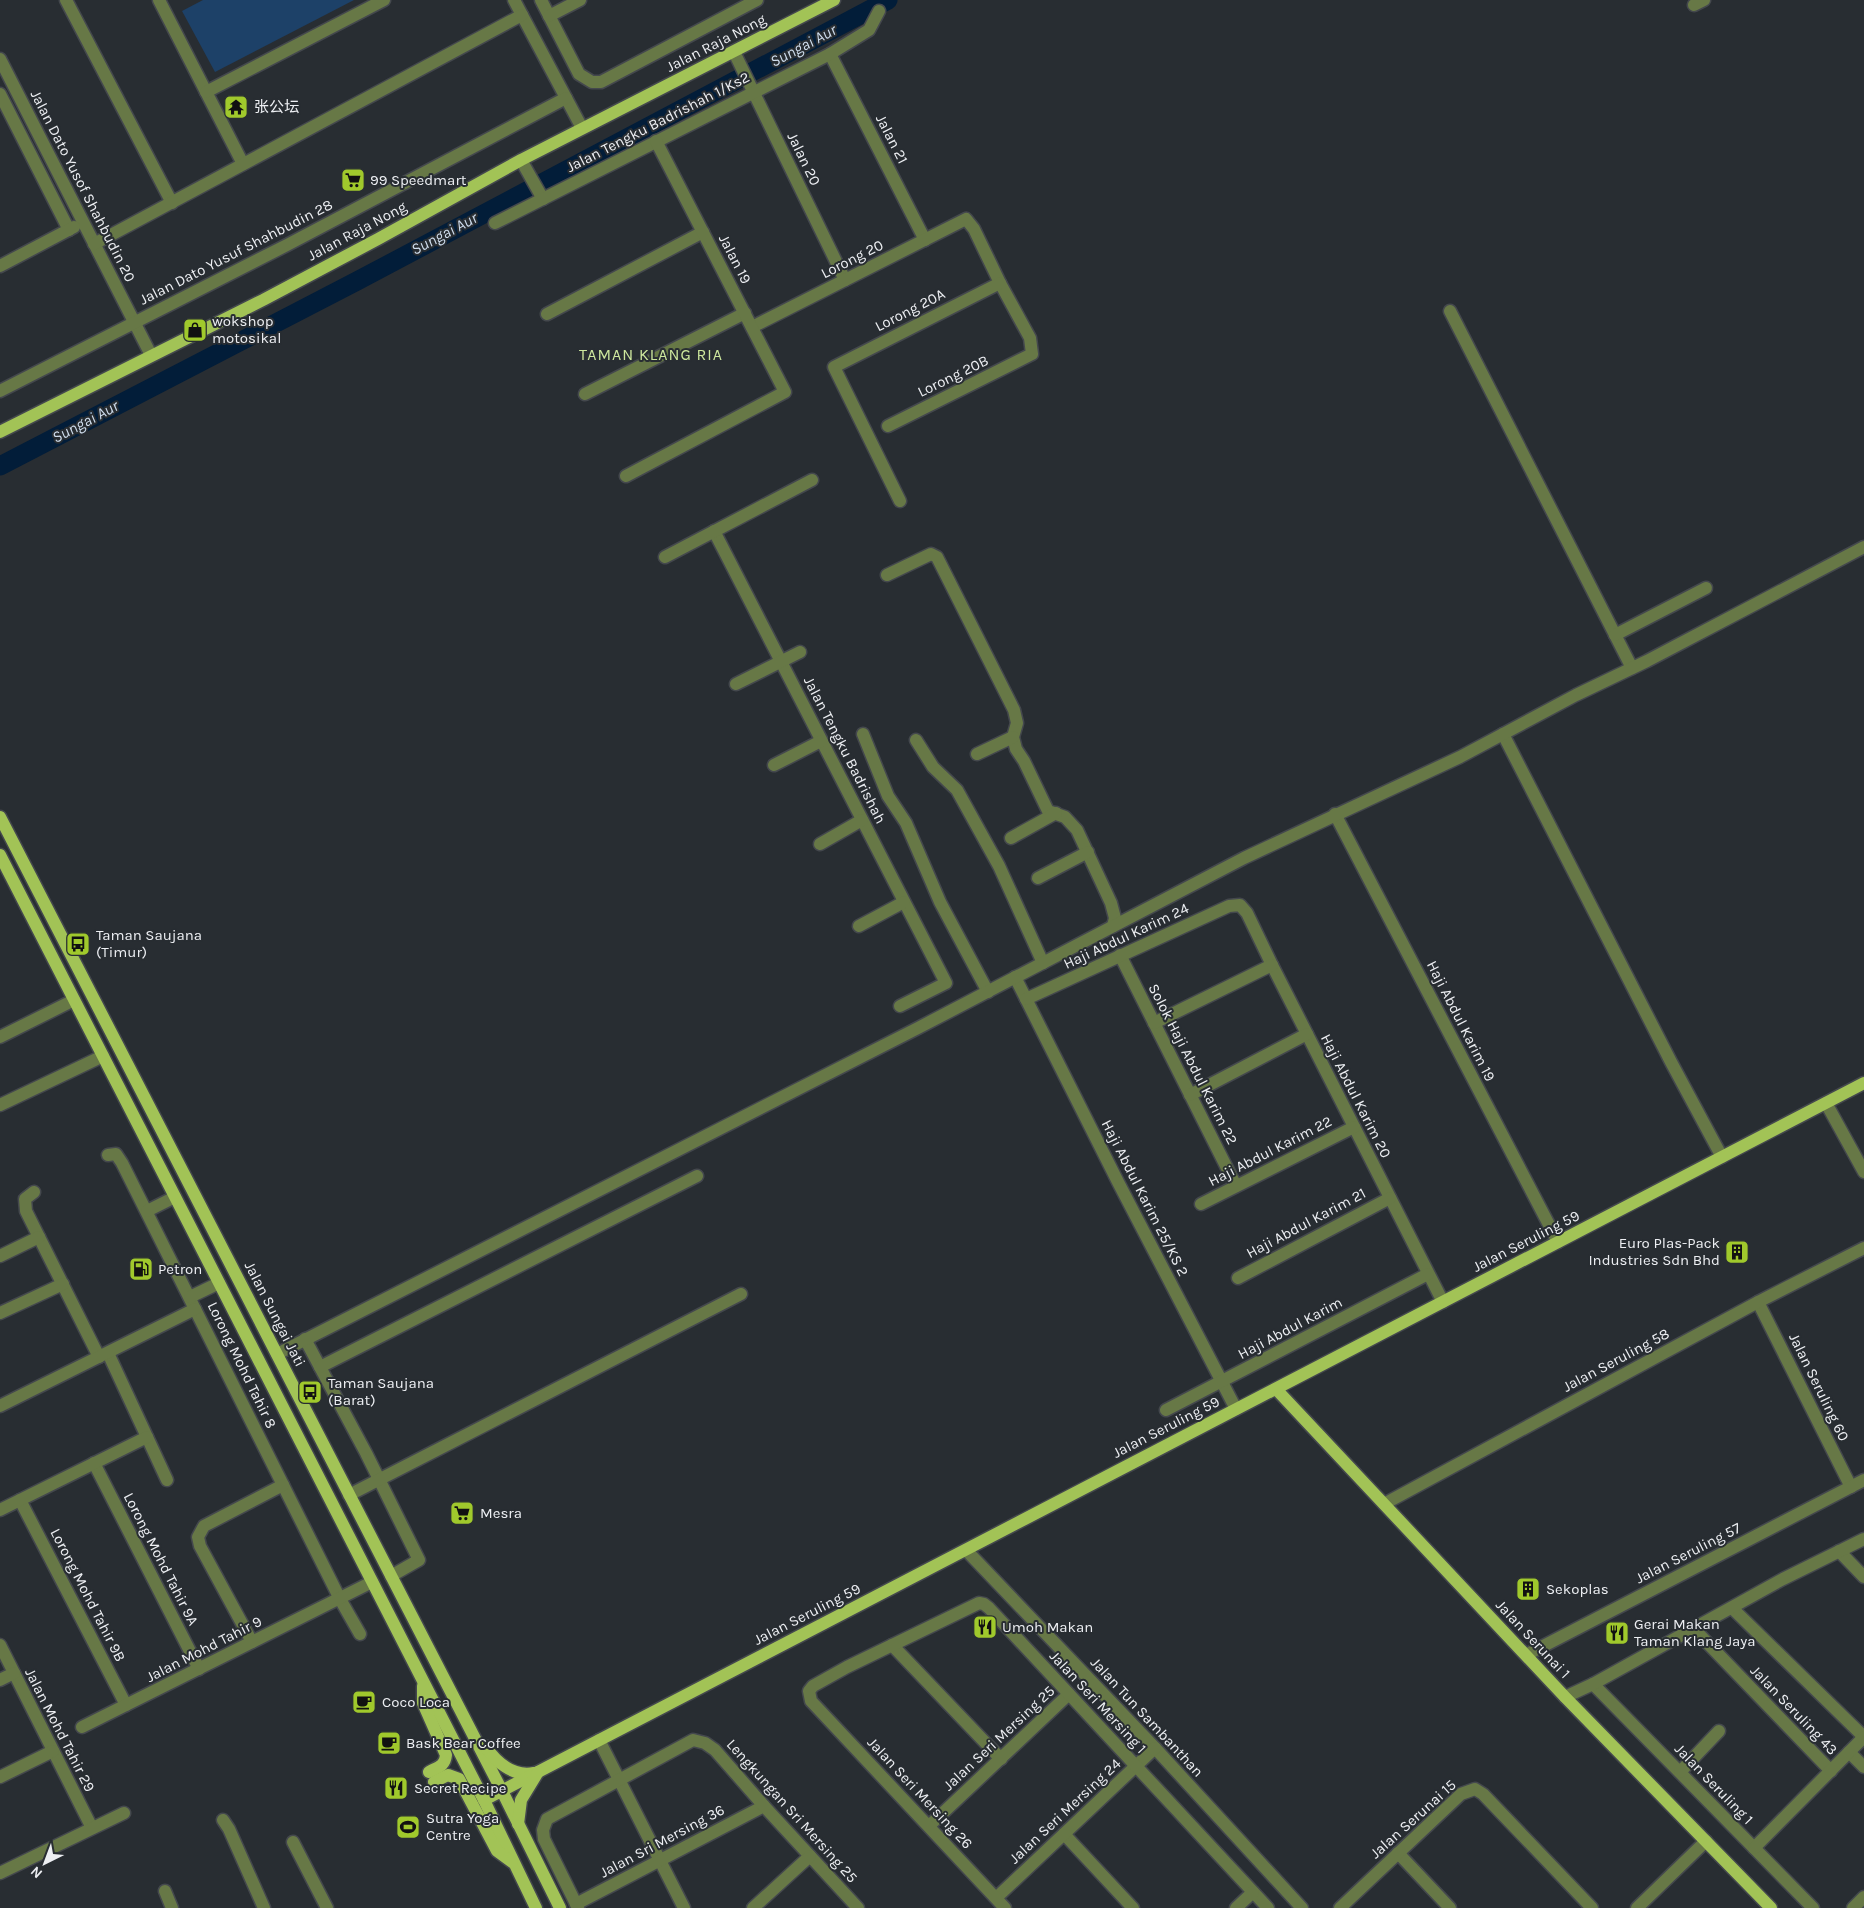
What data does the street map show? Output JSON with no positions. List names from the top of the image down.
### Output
{
  "streets": {
    "main road": [
      "Jalan Raja Nong",
      "Jalan Seruling 59",
      "Jalan Sungai Jati",
      "Jalan Serunai 1"
    ],
    "street": [
      "Jalan Tengku Badrishah 1/Ks2",
      "Jalan 21",
      "Jalan 20",
      "Jalan Dato Yusof Shahbudin 20",
      "Jalan Dato Yusuf Shahbudin 28",
      "Jalan 19",
      "Lorong 20",
      "Lorong 20A",
      "Lorong 20B",
      "Jalan Tengku Badrishah",
      "Haji Abdul Karim 24",
      "Haji Abdul Karim 19",
      "Solok Haji Abdul Karim 22",
      "Haji Abdul Karim 20",
      "Haji Abdul Karim 22",
      "Haji Abdul Karim 25/KS 2",
      "Haji Abdul Karim 21",
      "Haji Abdul Karim",
      "Jalan Seruling 58",
      "Lorong Mohd Tahir 8",
      "Jalan Seruling 60",
      "Jalan Seruling 57",
      "Lorong Mohd Tahir 9A",
      "Lorong Mohd Tahir 9B",
      "Jalan Mohd Tahir 9",
      "Jalan Seri Mersing 1",
      "Jalan Seruling 43",
      "Jalan Tun Sambanthan",
      "Jalan Mohd Tahir 29",
      "Jalan Seri Mersing 25",
      "Jalan Seruling 1",
      "Jalan Seri Mersing 26",
      "Lengkungan Sri Mersing 25",
      "Jalan Seri Mersing 24",
      "Jalan Serunai 15",
      "Jalan Sri Mersing 36"
    ]
  },
  "crossings": [
    ["Jalan Raja Nong", "Jalan 20"],
    ["Jalan Raja Nong", "Jalan Dato Yusof Shahbudin 20"],
    ["Jalan Tengku Badrishah 1/Ks2", "Jalan 21"],
    ["Jalan Tengku Badrishah 1/Ks2", "Jalan 20"],
    ["Jalan Tengku Badrishah 1/Ks2", "Jalan 19"],
    ["Jalan 21", "Lorong 20"],
    ["Jalan 20", "Lorong 20"],
    ["Jalan Dato Yusof Shahbudin 20", "Jalan Dato Yusuf Shahbudin 28"],
    ["Jalan 19", "Lorong 20"],
    ["Lorong 20", "Lorong 20A"],
    ["Lorong 20", "Lorong 20B"],
    ["Lorong 20A", "Lorong 20B"],
    ["Haji Abdul Karim 24", "Solok Haji Abdul Karim 22"],
    ["Haji Abdul Karim 24", "Haji Abdul Karim 20"],
    ["Haji Abdul Karim 24", "Haji Abdul Karim 25/KS 2"],
    ["Haji Abdul Karim 19", "Jalan Seruling 59"],
    ["Solok Haji Abdul Karim 22", "Haji Abdul Karim 22"],
    ["Haji Abdul Karim 20", "Haji Abdul Karim 22"],
    ["Haji Abdul Karim 20", "Haji Abdul Karim 21"],
    ["Haji Abdul Karim 20", "Jalan Seruling 59"],
    ["Haji Abdul Karim 20", "Haji Abdul Karim"],
    ["Haji Abdul Karim 25/KS 2", "Jalan Seruling 59"],
    ["Haji Abdul Karim 25/KS 2", "Haji Abdul Karim"],
    ["Jalan Seruling 59", "Jalan Sungai Jati"],
    ["Jalan Seruling 59", "Jalan Serunai 1"],
    ["Jalan Seruling 59", "Jalan Tun Sambanthan"],
    ["Jalan Seruling 58", "Jalan Seruling 60"],
    ["Jalan Seruling 58", "Jalan Serunai 1"],
    ["Lorong Mohd Tahir 8", "Jalan Mohd Tahir 9"],
    ["Jalan Seruling 60", "Jalan Seruling 57"],
    ["Jalan Seruling 57", "Jalan Serunai 1"],
    ["Lorong Mohd Tahir 9A", "Jalan Mohd Tahir 9"],
    ["Lorong Mohd Tahir 9B", "Jalan Mohd Tahir 9"],
    ["Jalan Seri Mersing 1", "Jalan Tun Sambanthan"],
    ["Jalan Seri Mersing 1", "Jalan Seri Mersing 25"],
    ["Jalan Seri Mersing 1", "Jalan Seri Mersing 26"],
    ["Jalan Seri Mersing 1", "Jalan Seri Mersing 24"],
    ["Jalan Tun Sambanthan", "Jalan Seri Mersing 24"],
    ["Jalan Seri Mersing 25", "Jalan Seri Mersing 26"],
    ["Jalan Seri Mersing 26", "Jalan Seri Mersing 24"],
    ["Lengkungan Sri Mersing 25", "Jalan Sri Mersing 36"]
  ],
  "districts": ["TAMAN KLANG RIA"],
  "water": ["Sungai Aur"],
  "places": {
    "temple": ["张公坛"],
    "supermarket": ["99 Speedmart", "Mesra"],
    "shop": ["wokshop motosikal"],
    "bus stop": ["Taman Saujana (Timur)", "Taman Saujana (Barat)"],
    "building": ["Euro Plas-Pack Industries Sdn Bhd", "Sekoplas"],
    "fuel station": ["Petron"],
    "restaurant": ["Umoh Makan", "Gerai Makan Taman Klang Jaya", "Secret Recipe"],
    "cafe": ["Coco Loca", "Bask Bear Coffee"],
    "sports": ["Sutra Yoga Centre"]
  },
  "north": "bottom left"
}
